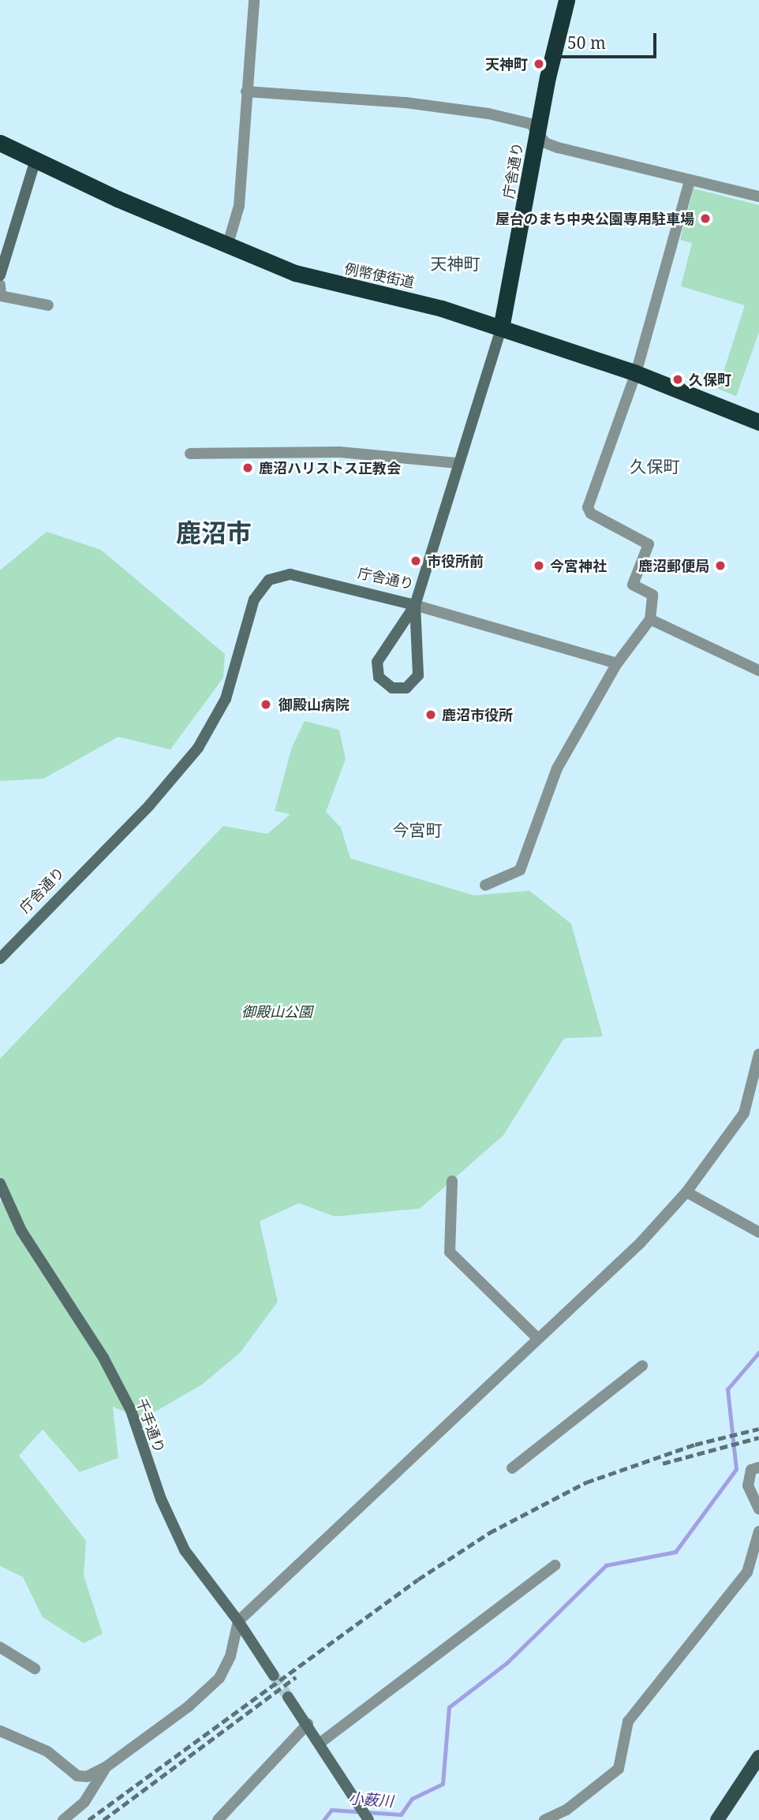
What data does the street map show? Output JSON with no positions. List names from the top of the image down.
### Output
{
  "streets": {
    "highway": ["庁舎通り", "例幣使街道"],
    "street": ["千手通り"]
  },
  "crossings": [
    ["庁舎通り", "例幣使街道"]
  ],
  "districts": [
    "天神町",
    "久保町",
    "鹿沼市",
    "今宮町"
  ],
  "water": ["小薮川"],
  "parks": ["御殿山公園"],
  "places": [
    "天神町",
    "屋台のまち中央公園専用駐車場",
    "久保町",
    "鹿沼ハリストス正教会",
    "市役所前",
    "今宮神社",
    "鹿沼郵便局",
    "御殿山病院",
    "鹿沼市役所"
  ],
  "scale_bar": "50 m"
}
